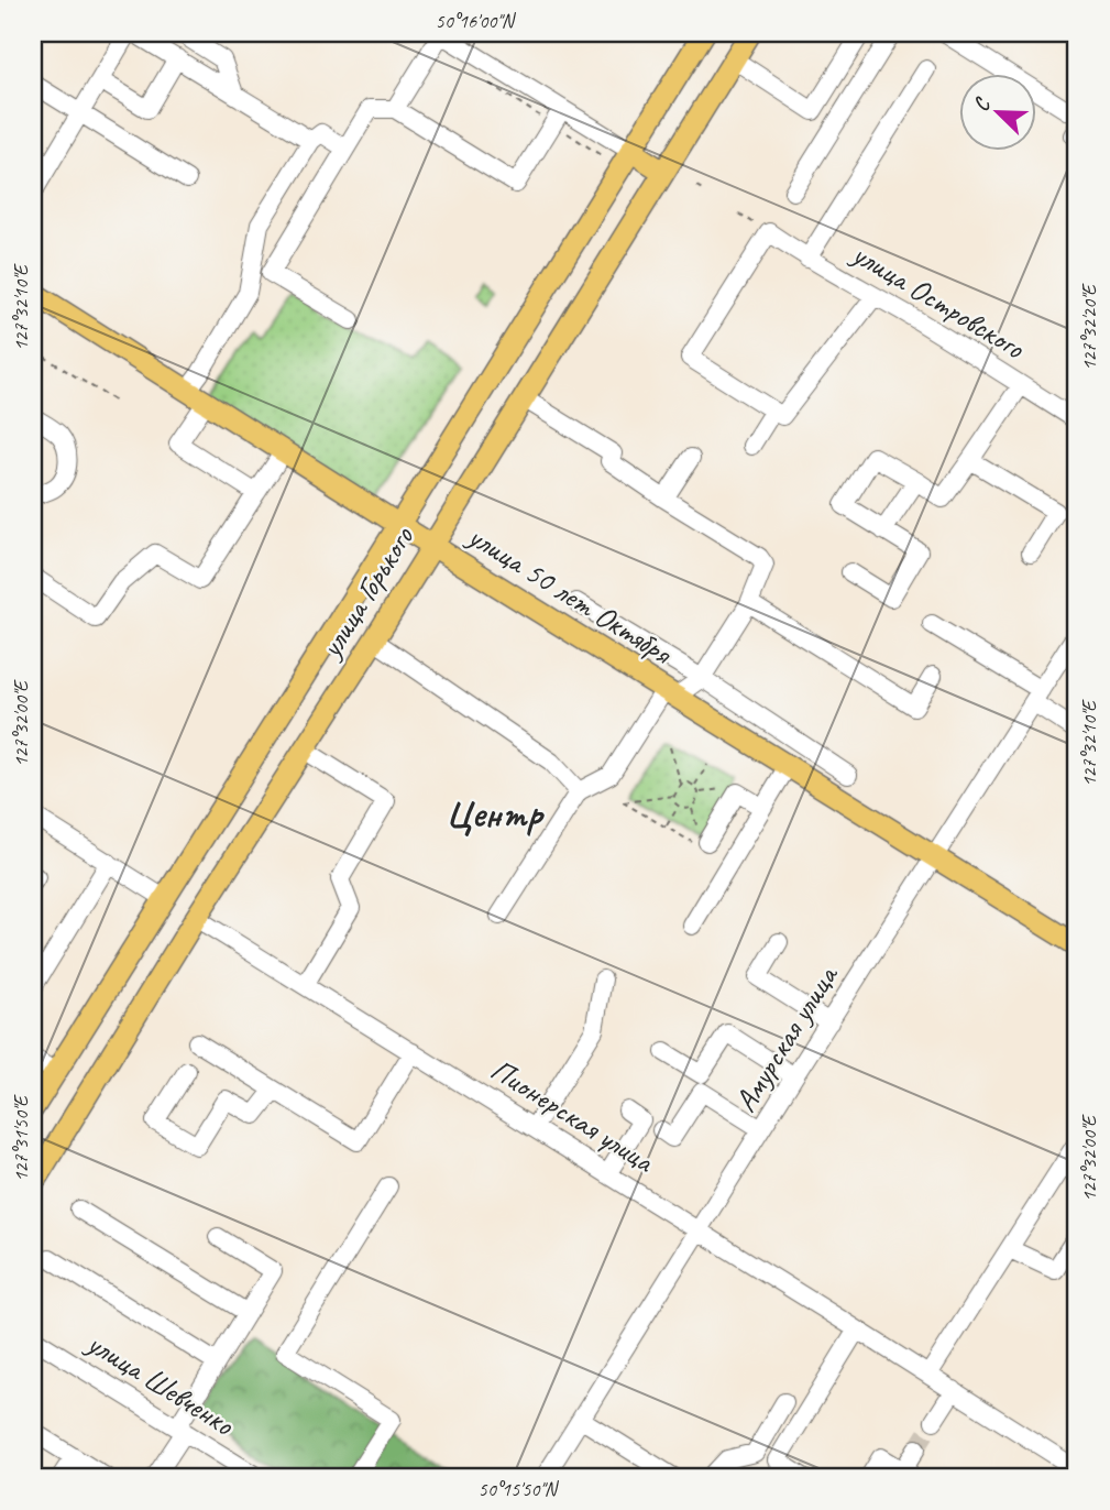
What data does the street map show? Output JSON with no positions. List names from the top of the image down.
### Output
{
  "streets": {
    "main road": ["улица Горького", "улица 50 лет Октября", "Пионерская улица"],
    "street": ["улица Островского", "Амурская улица", "улица Шевченко"]
  },
  "crossings": [
    ["улица Горького", "улица 50 лет Октября"],
    ["улица Горького", "Пионерская улица"],
    ["улица 50 лет Октября", "Амурская улица"],
    ["Амурская улица", "Пионерская улица"]
  ],
  "districts": ["Центр"],
  "north": "top left",
  "coordinates": [
    "50°16'00\"N",
    "127°32'10\"E",
    "127°32'20\"E",
    "127°32'00\"E",
    "127°31'50\"E",
    "50°15'50\"N"
  ]
}
